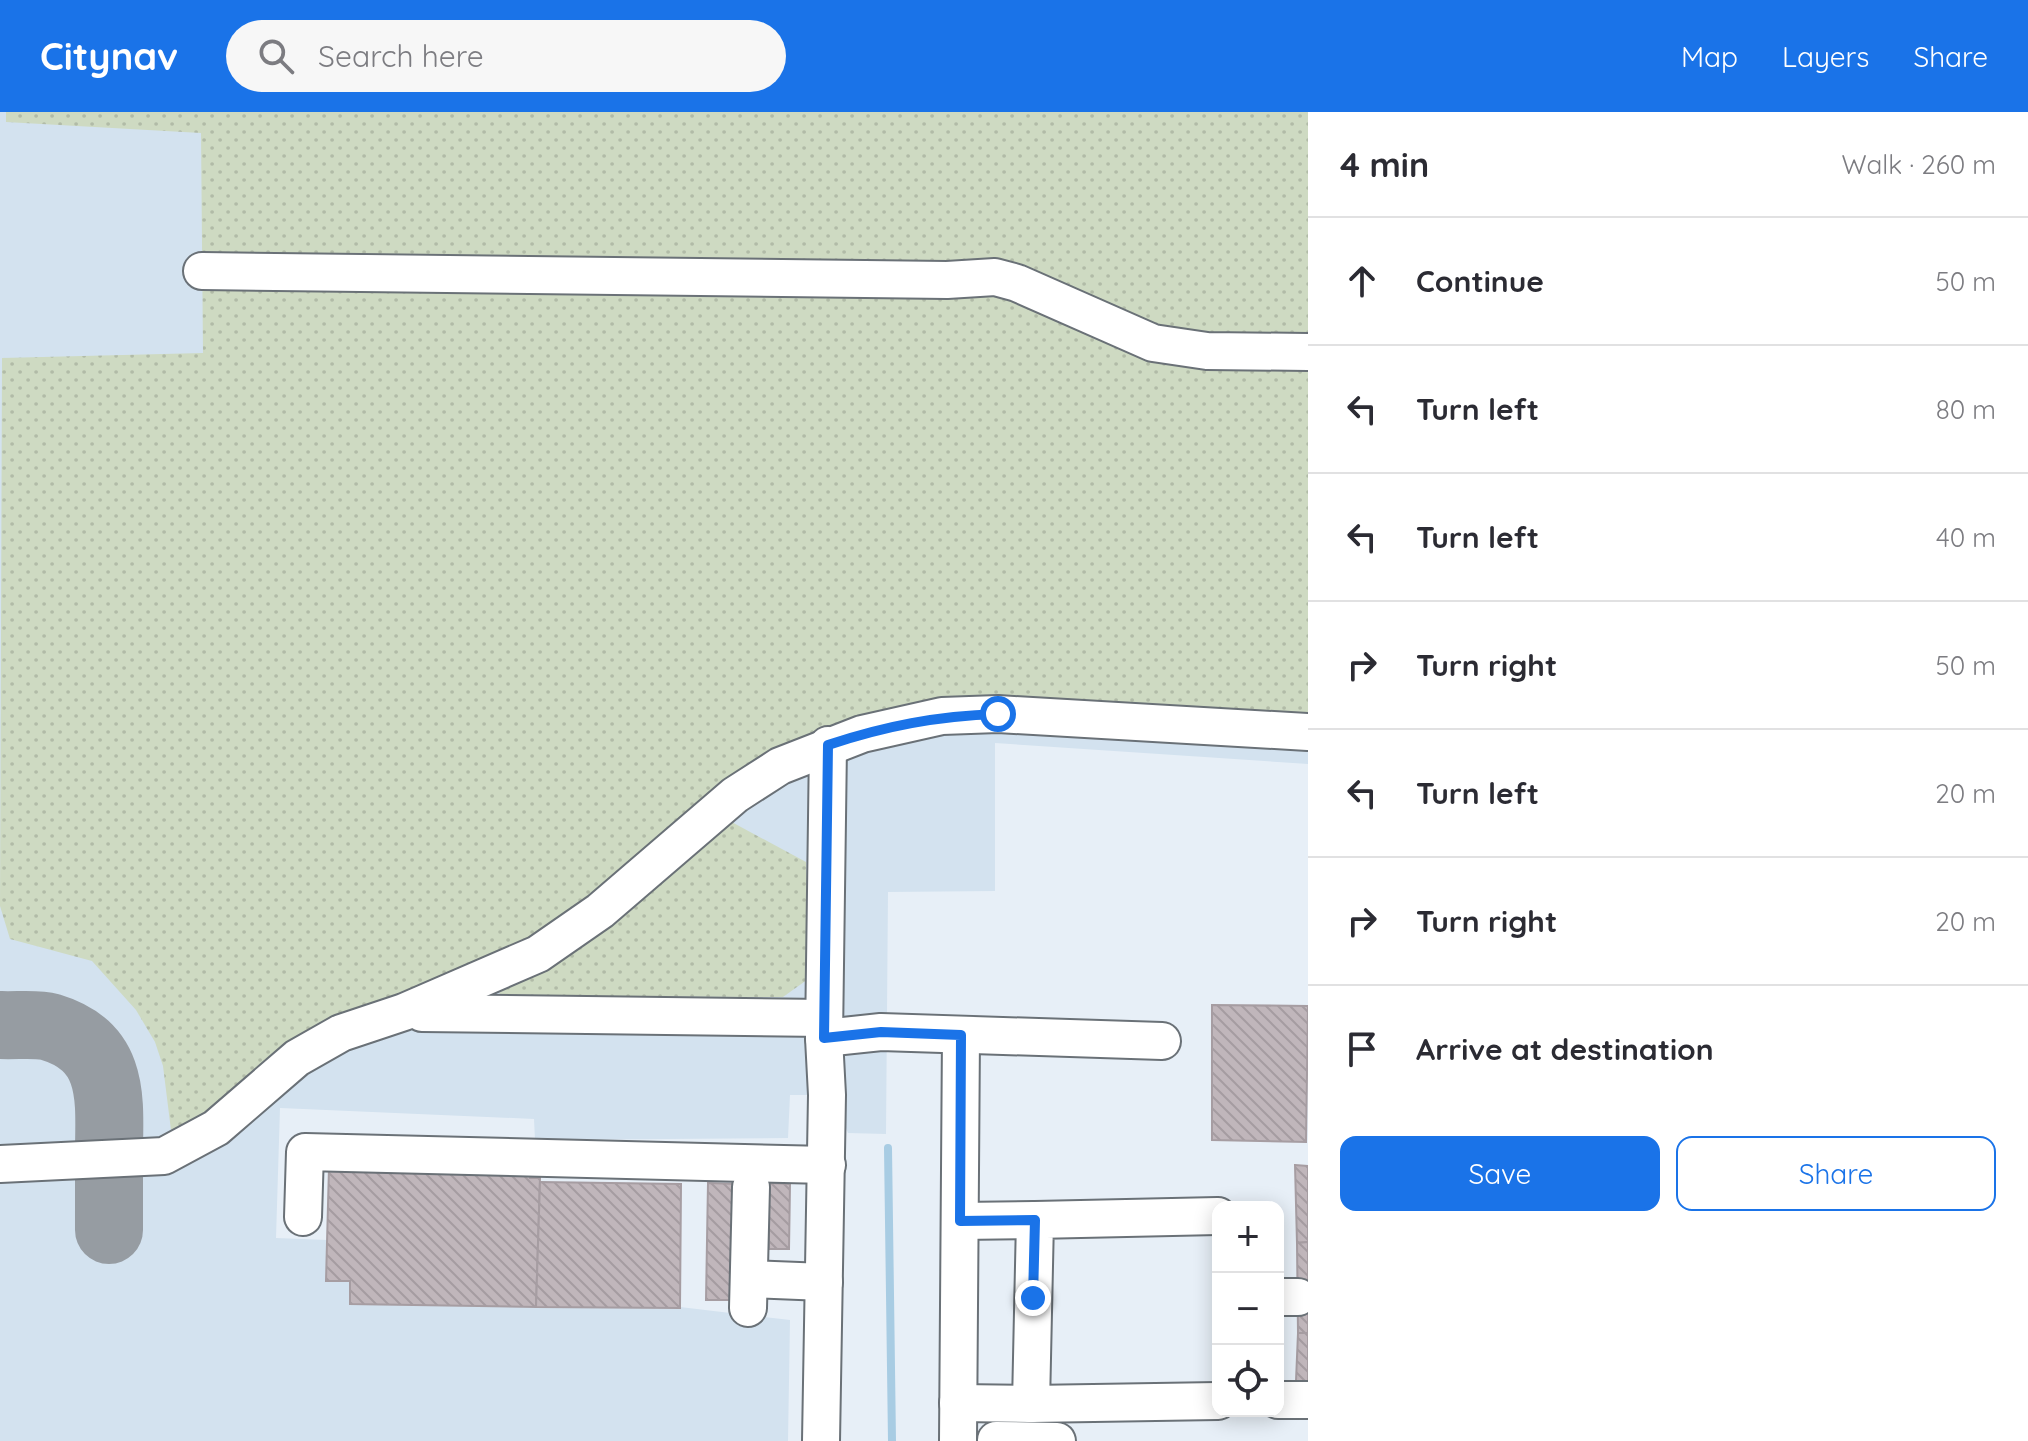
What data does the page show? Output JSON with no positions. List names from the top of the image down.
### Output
{
  "page": {
    "header": "Citynav",
    "search": "Search here",
    "nav": ["Map", "Layers", "Share"],
    "heading": ["4 min", "Walk · 260 m"],
    "list": [
      ["Continue", "50 m"],
      ["Turn left", "80 m"],
      ["Turn left", "40 m"],
      ["Turn right", "50 m"],
      ["Turn left", "20 m"],
      ["Turn right", "20 m"],
      "Arrive at destination"
    ],
    "buttons": ["Save", "Share"],
    "map_buttons": ["+", "−"]
  }
}
